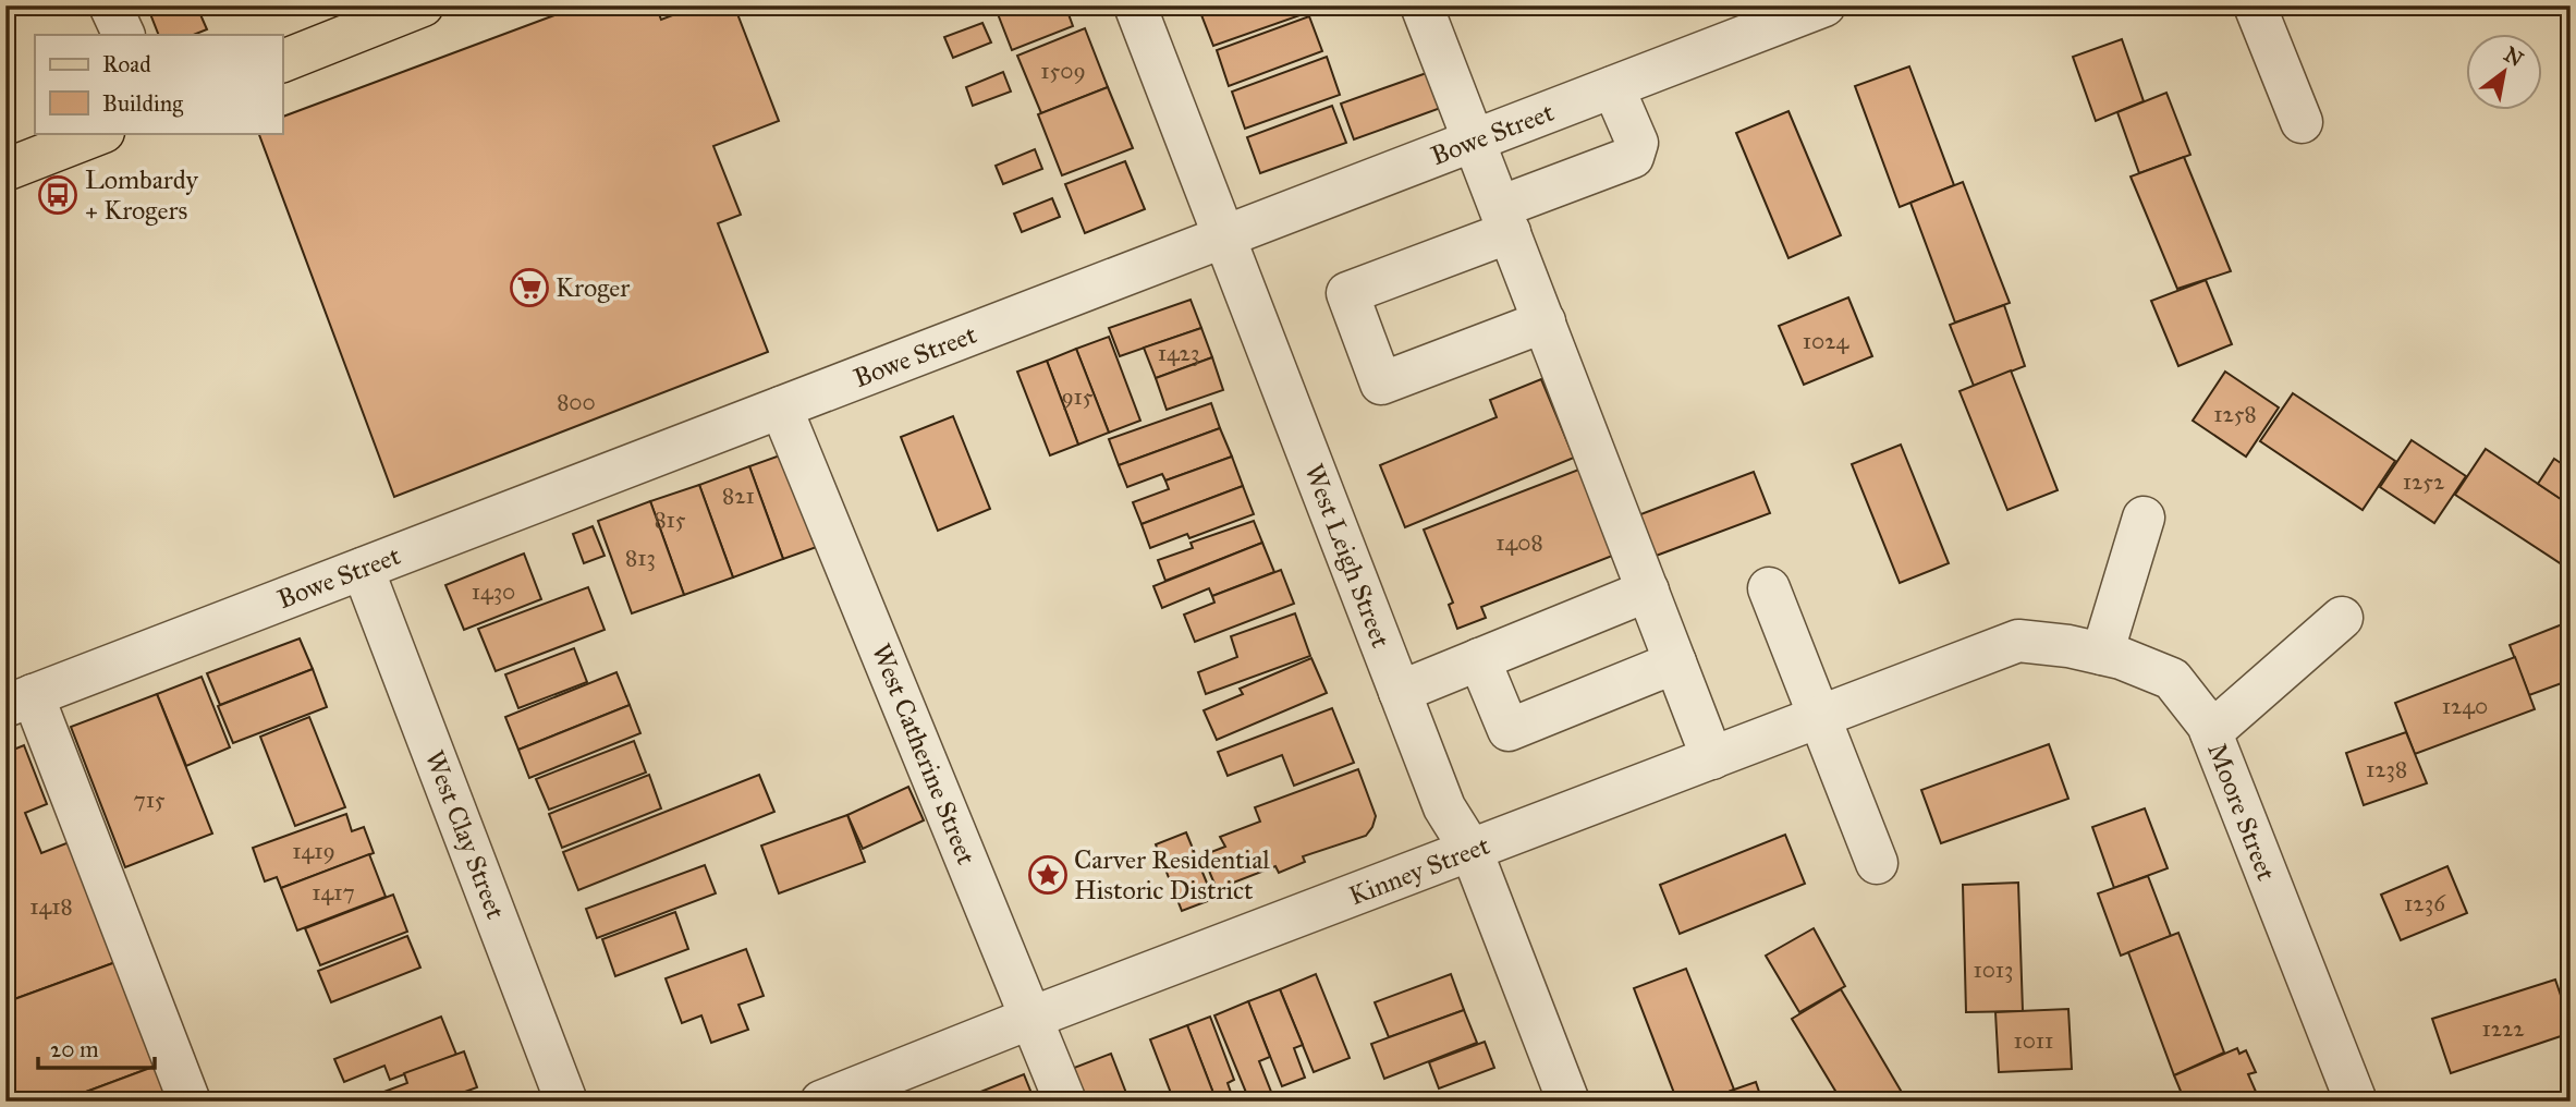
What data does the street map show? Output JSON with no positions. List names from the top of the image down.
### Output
{
  "streets": {
    "street": [
      "Bowe Street",
      "West Leigh Street",
      "West Catherine Street",
      "Moore Street",
      "West Clay Street",
      "Kinney Street"
    ]
  },
  "crossings": [
    ["Bowe Street", "West Leigh Street"],
    ["Bowe Street", "West Catherine Street"],
    ["Bowe Street", "West Clay Street"],
    ["West Leigh Street", "Kinney Street"],
    ["West Catherine Street", "Kinney Street"],
    ["Moore Street", "Kinney Street"]
  ],
  "places": {
    "bus stop": ["Lombardy + Krogers"],
    "supermarket": ["Kroger"],
    "place": ["Carver Residential Historic District"]
  },
  "house_numbers": [
    "1509",
    "1024",
    "1423",
    "915",
    "800",
    "1258",
    "1252",
    "821",
    "815",
    "1408",
    "813",
    "1430",
    "1240",
    "1238",
    "715",
    "1419",
    "1417",
    "1236",
    "1418",
    "1013",
    "1222",
    "1011"
  ],
  "legend": ["Road", "Building"],
  "scale_bar": "20 m",
  "north": "top right"
}
